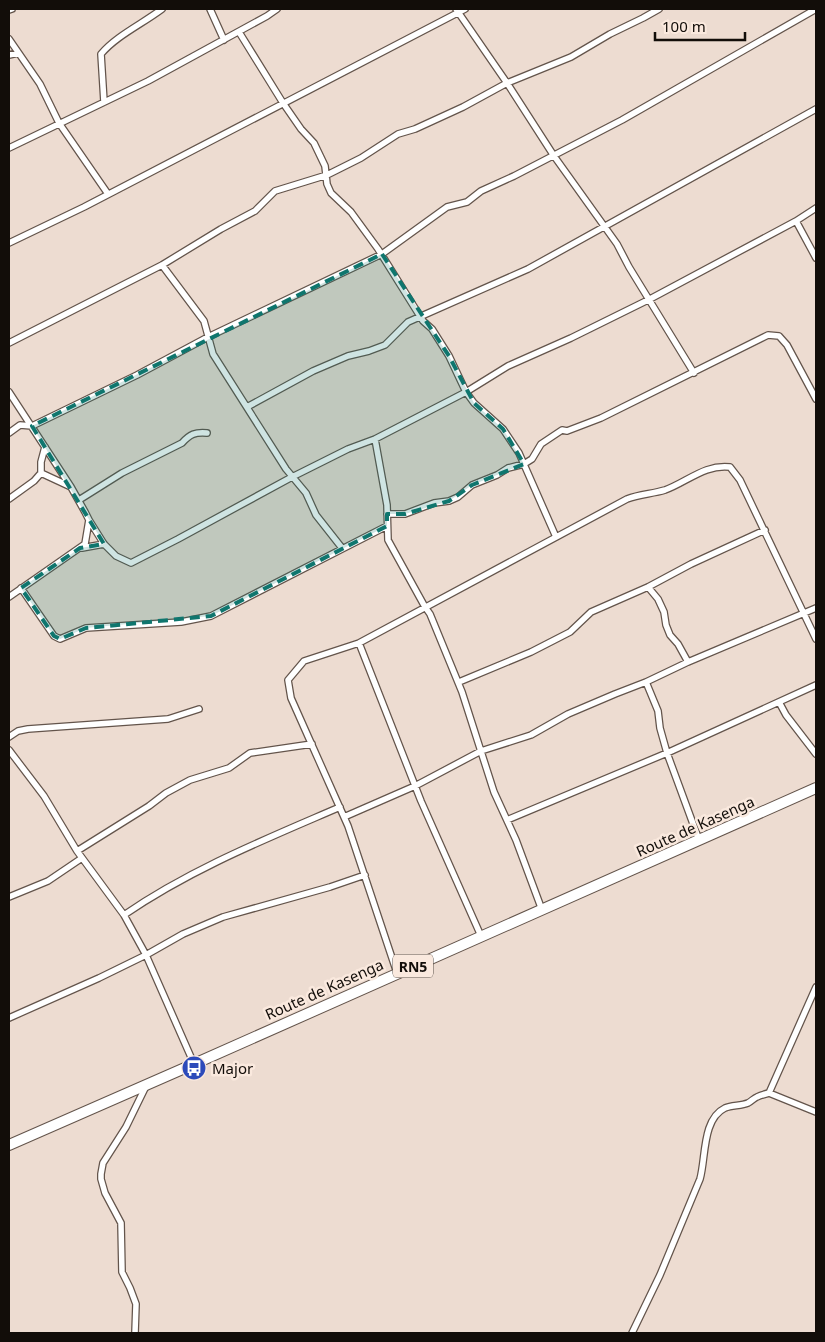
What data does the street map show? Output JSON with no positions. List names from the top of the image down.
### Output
{
  "streets": {
    "highway": ["Route de Kasenga", "RN5"]
  },
  "places": {
    "bus stop": ["Major"]
  },
  "scale_bar": "100 m"
}
